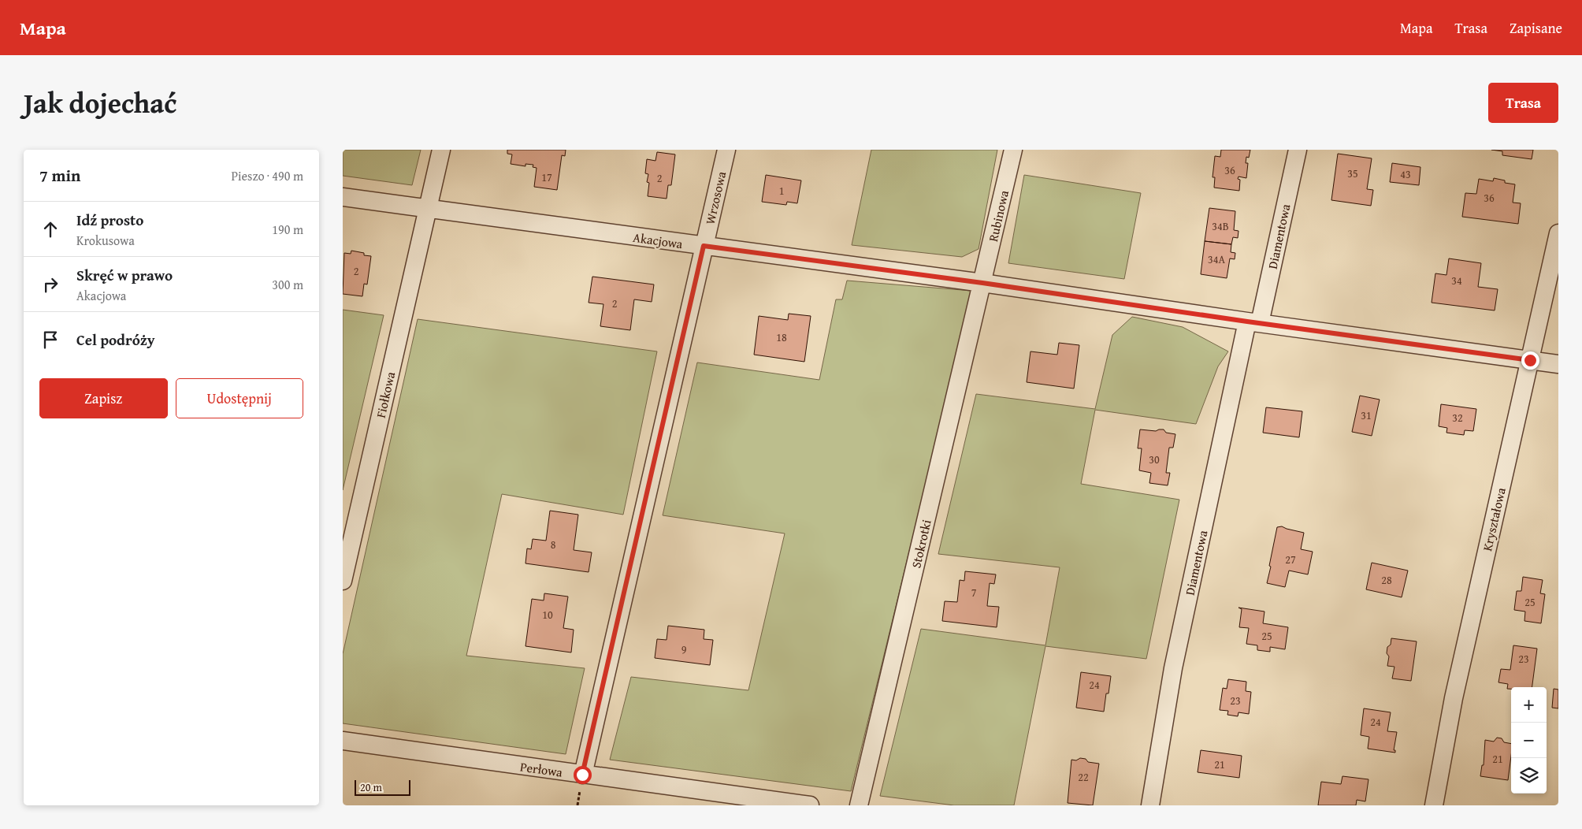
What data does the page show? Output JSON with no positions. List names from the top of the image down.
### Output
{
  "streets": {
    "street": [
      "Wrzosowa",
      "Rubinowa",
      "Diamentowa",
      "Akacjowa",
      "Fiołkowa",
      "Kryształowa",
      "Stokrotki",
      "Perłowa"
    ]
  },
  "crossings": [
    ["Wrzosowa", "Akacjowa"],
    ["Wrzosowa", "Perłowa"],
    ["Rubinowa", "Akacjowa"],
    ["Rubinowa", "Stokrotki"],
    ["Diamentowa", "Akacjowa"],
    ["Akacjowa", "Fiołkowa"],
    ["Akacjowa", "Kryształowa"],
    ["Akacjowa", "Stokrotki"]
  ],
  "house_numbers": [
    "36",
    "35",
    "43",
    "17",
    "2",
    "1",
    "36",
    "34B",
    "34A",
    "2",
    "34",
    "2",
    "18",
    "31",
    "32",
    "30",
    "8",
    "27",
    "28",
    "7",
    "25",
    "10",
    "25",
    "9",
    "23",
    "24",
    "23",
    "24",
    "21",
    "21",
    "22"
  ],
  "scale_bar": "20 m",
  "page": {
    "header": "Mapa",
    "nav": ["Mapa", "Trasa", "Zapisane"],
    "title": "Jak dojechać",
    "buttons": [
      "Trasa",
      ["Zapisz", "Udostępnij"]
    ],
    "heading": ["7 min", "Pieszo · 490 m"],
    "list": [
      ["Idź prosto", "Krokusowa", "190 m"],
      ["Skręć w prawo", "Akacjowa", "300 m"],
      "Cel podróży"
    ],
    "map_buttons": ["+", "−"],
    "scale": "20 m"
  }
}
